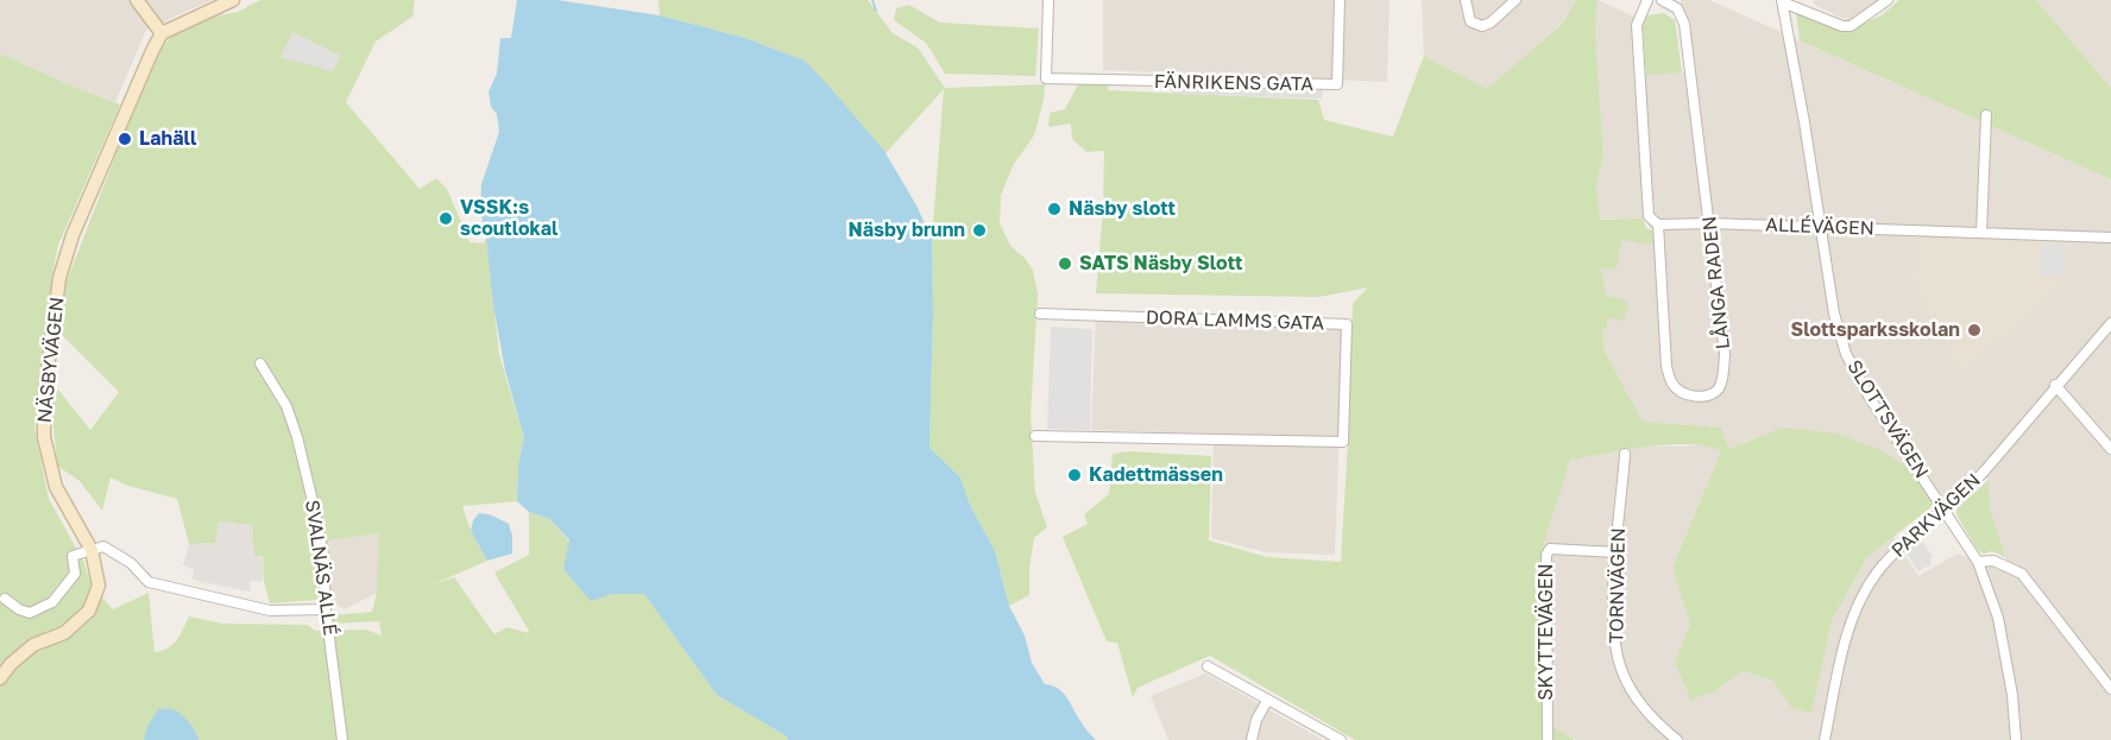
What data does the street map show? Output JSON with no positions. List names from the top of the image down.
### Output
{
  "streets": {
    "street": [
      "FÄNRIKENS GATA",
      "ALLÉVÄGEN",
      "LÅNGA RADEN",
      "DORA LAMMS GATA",
      "NÄSBYVÄGEN",
      "SLOTTSVÄGEN",
      "PARKVÄGEN",
      "SVALNÄS ALLÉ",
      "TORNVÄGEN",
      "SKYTTEVÄGEN"
    ]
  },
  "crossings": [
    ["ALLÉVÄGEN", "LÅNGA RADEN"],
    ["ALLÉVÄGEN", "SLOTTSVÄGEN"],
    ["SLOTTSVÄGEN", "PARKVÄGEN"],
    ["TORNVÄGEN", "SKYTTEVÄGEN"]
  ],
  "places": [
    "Lahäll",
    "Näsby slott",
    "VSSK:s scoutlokal",
    "Näsby brunn",
    "SATS Näsby Slott",
    "Slottsparksskolan",
    "Kadettmässen"
  ]
}
